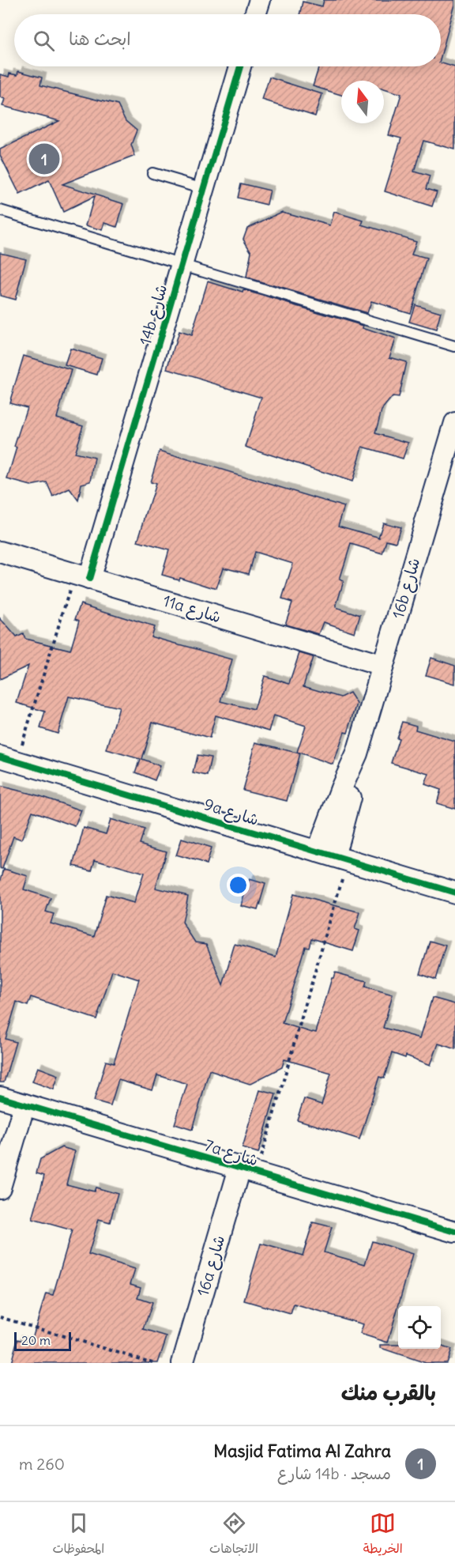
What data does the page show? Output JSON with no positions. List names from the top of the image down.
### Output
{
  "streets": {
    "street": [
      "14b شارع",
      "16b شارع",
      "11a شارع",
      "9a شارع",
      "7a شارع",
      "16a شارع"
    ]
  },
  "crossings": [
    ["14b شارع", "11a شارع"],
    ["16b شارع", "11a شارع"],
    ["16b شارع", "9a شارع"],
    ["7a شارع", "16a شارع"]
  ],
  "scale_bar": "20 m",
  "north": "top",
  "page": {
    "search": "ابحث هنا",
    "pins": "1",
    "scale": "20 m",
    "heading": "بالقرب منك",
    "list": [
      {
        "mark": "1",
        "name": "Masjid Fatima Al Zahra",
        "note": "مسجد · 14b شارع",
        "value": "260 m"
      }
    ],
    "nav": ["الخريطة", "الاتجاهات", "المحفوظات"]
  }
}
